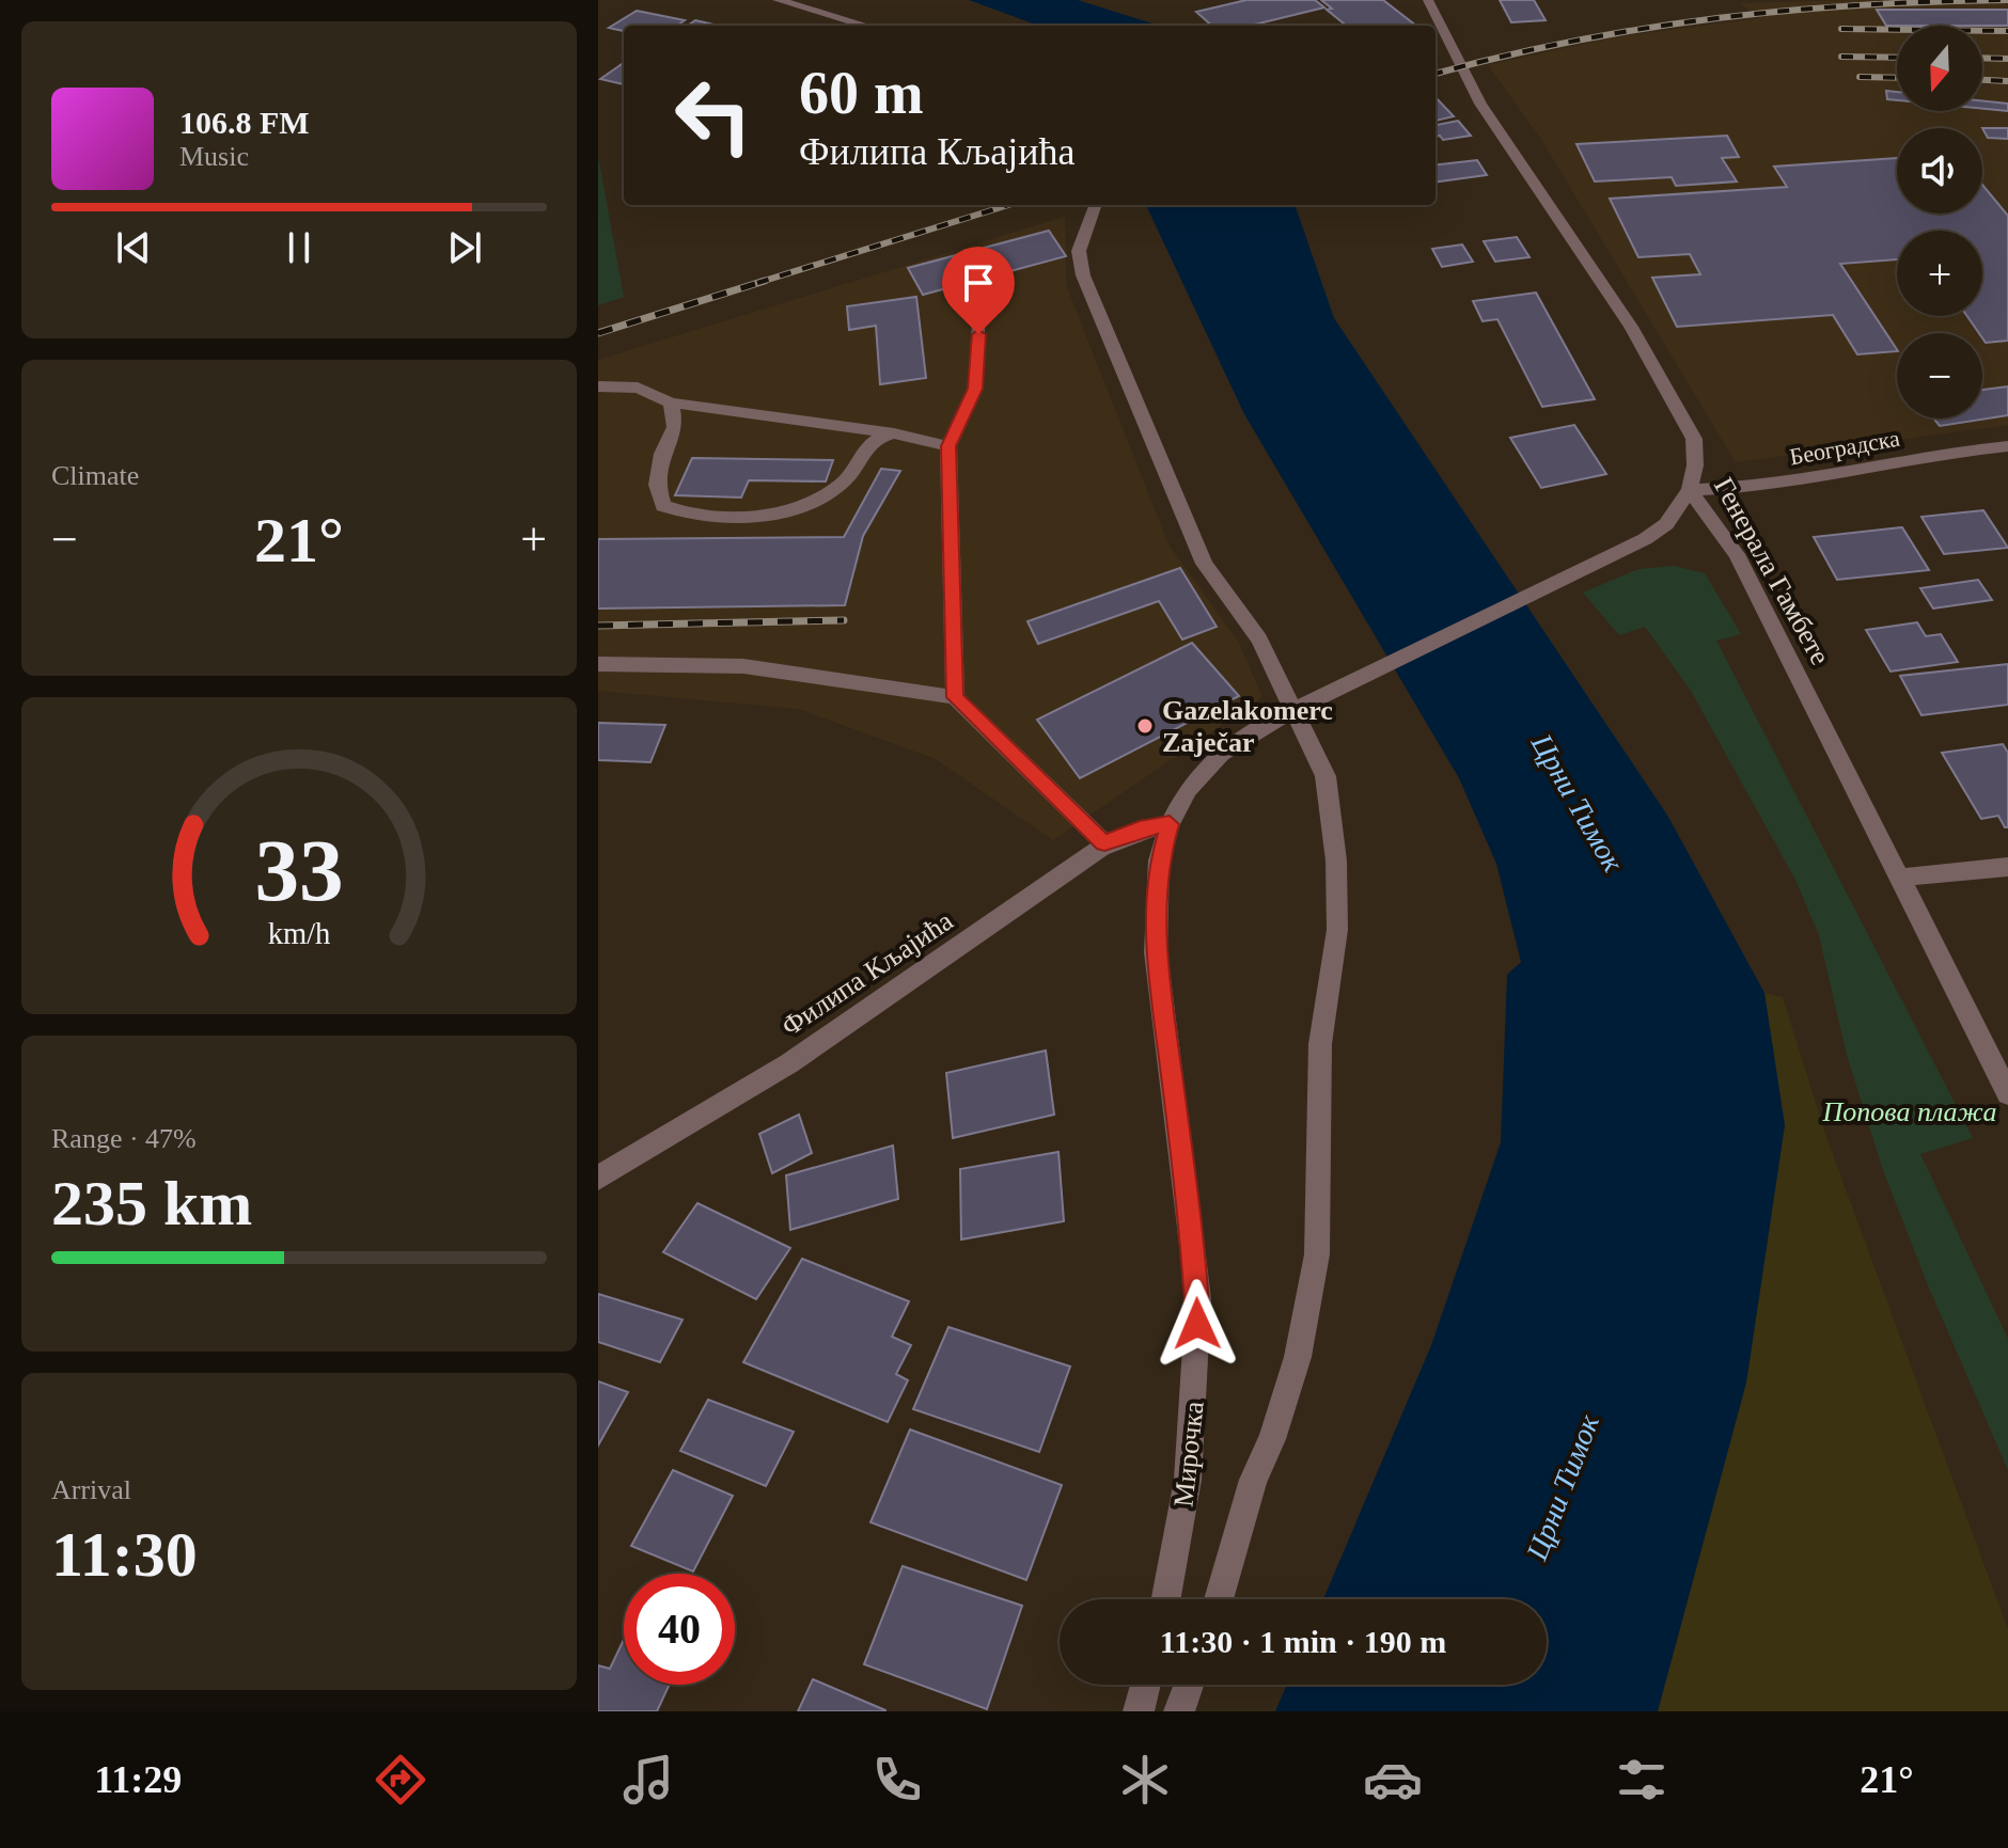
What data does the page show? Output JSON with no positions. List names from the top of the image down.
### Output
{
  "streets": {
    "street": [
      "Београдска",
      "Генерала Гамбете",
      "Филипа Кљајића",
      "Мирочка"
    ]
  },
  "crossings": [
    ["Београдска", "Генерала Гамбете"],
    ["Београдска", "Мирочка"],
    ["Генерала Гамбете", "Мирочка"],
    ["Филипа Кљајића", "Мирочка"]
  ],
  "water": ["Црни Тимок"],
  "parks": ["Попова плажа"],
  "places": ["Gazelakomerc Zaječar"],
  "north": "bottom",
  "page": {
    "map_buttons": ["+", "−"],
    "turn": ["60 m", "Филипа Кљајића"],
    "song": ["106.8 FM", "Music"],
    "tile": [
      "Climate",
      ["Range · 47%", "235 km"],
      ["Arrival", "11:30"]
    ],
    "heat": ["−", "21°", "+"],
    "limit": "40",
    "trip": "11:30 · 1 min · 190 m",
    "tabs": ["11:29", "21°"],
    "gauge": ["33", "km/h"]
  }
}
